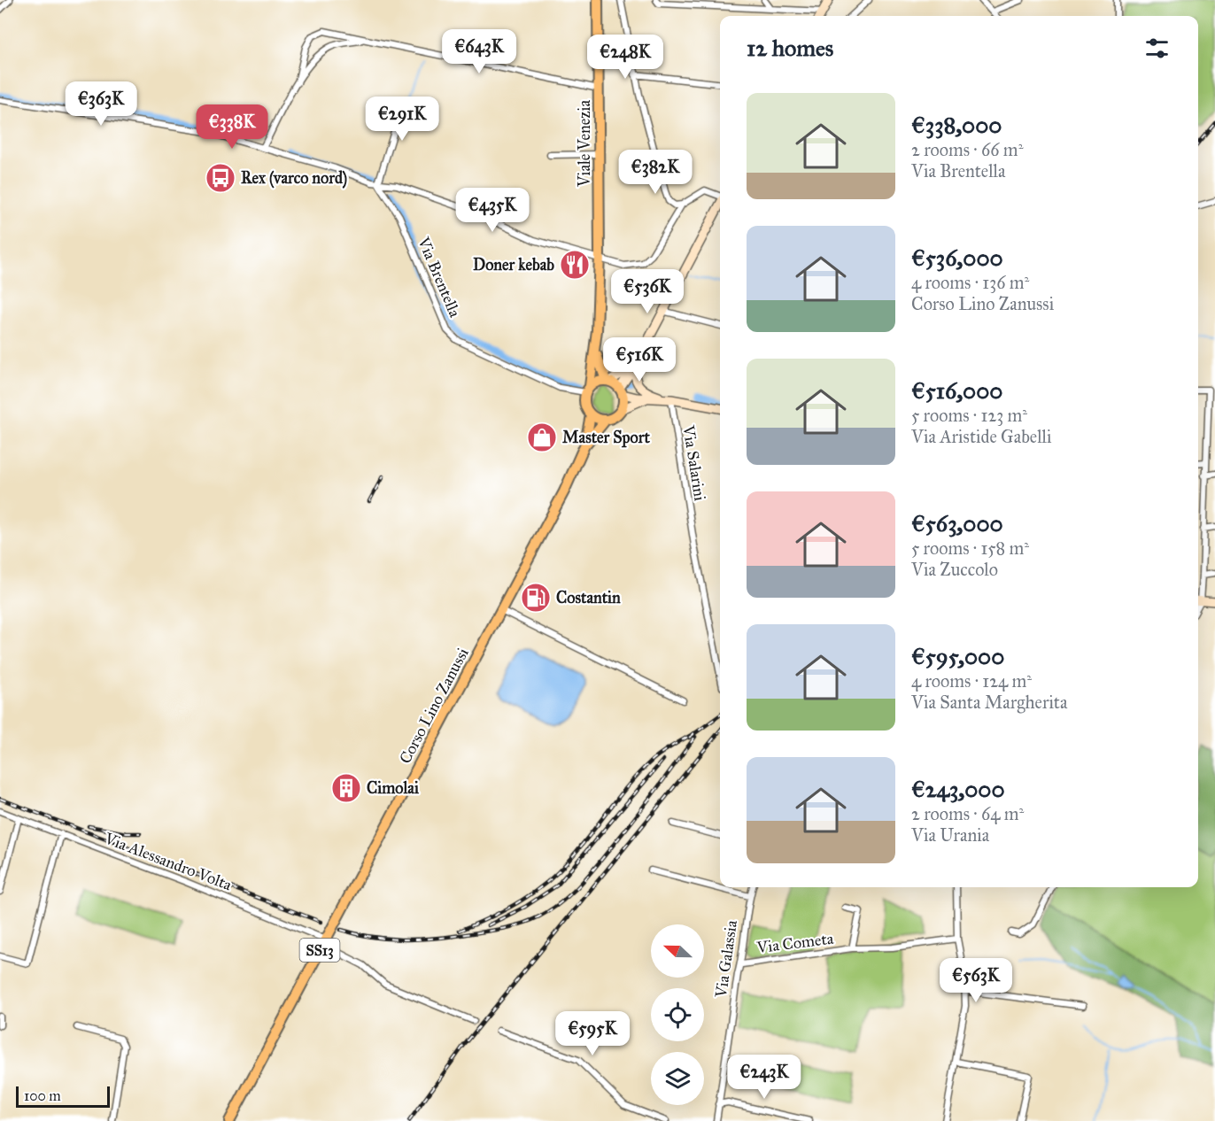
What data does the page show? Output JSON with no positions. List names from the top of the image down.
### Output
{
  "streets": {
    "main road": ["Viale Venezia", "Corso Lino Zanussi", "SS13"],
    "street": [
      "Via Brentella",
      "Via Salarini",
      "Via Alessandro Volta",
      "Via Cometa",
      "Via Galassia"
    ]
  },
  "crossings": [
    ["Via Brentella", "Corso Lino Zanussi"],
    ["Corso Lino Zanussi", "Via Alessandro Volta"],
    ["Via Cometa", "Via Galassia"]
  ],
  "places": {
    "bus stop": ["Rex (varco nord)"],
    "restaurant": ["Doner kebab"],
    "shop": ["Master Sport"],
    "fuel station": ["Costantin"],
    "building": ["Cimolai"]
  },
  "scale_bar": "100 m",
  "north": "left",
  "page": {
    "heading": "12 homes",
    "price": [
      "€643K",
      "€248K",
      "€363K",
      "€291K",
      "€338K",
      "€382K",
      "€435K",
      "€536K",
      "€516K",
      "€563K",
      "€595K",
      "€243K"
    ],
    "list": [
      {
        "name": "€338,000",
        "note": "2 rooms · 66 m² · Via Brentella"
      },
      {
        "name": "€536,000",
        "note": "4 rooms · 136 m² · Corso Lino Zanussi"
      },
      {
        "name": "€516,000",
        "note": "5 rooms · 123 m² · Via Aristide Gabelli"
      },
      {
        "name": "€563,000",
        "note": "5 rooms · 158 m² · Via Zuccolo"
      },
      {
        "name": "€595,000",
        "note": "4 rooms · 124 m² · Via Santa Margherita"
      },
      {
        "name": "€243,000",
        "note": "2 rooms · 64 m² · Via Urania"
      }
    ],
    "scale": "100 m"
  }
}
